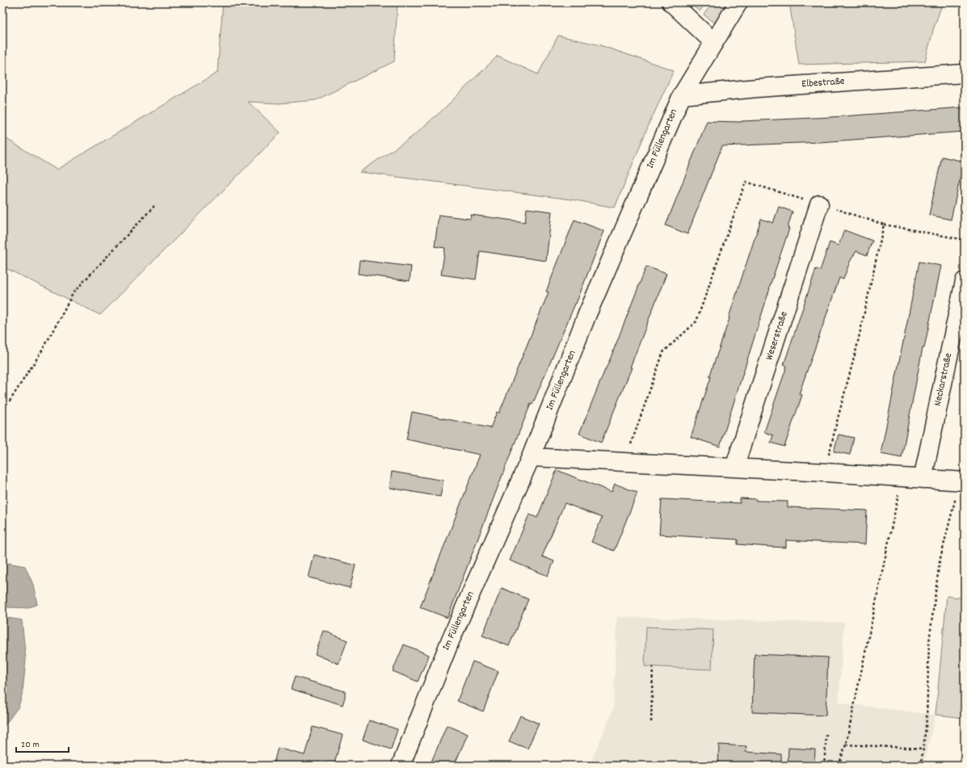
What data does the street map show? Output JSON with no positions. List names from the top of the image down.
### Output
{
  "streets": {
    "street": [
      "Elbestraße",
      "Im Füllengarten",
      "Weserstraße",
      "Neckarstraße"
    ]
  },
  "crossings": [
    ["Elbestraße", "Im Füllengarten"]
  ],
  "scale_bar": "20 m"
}
